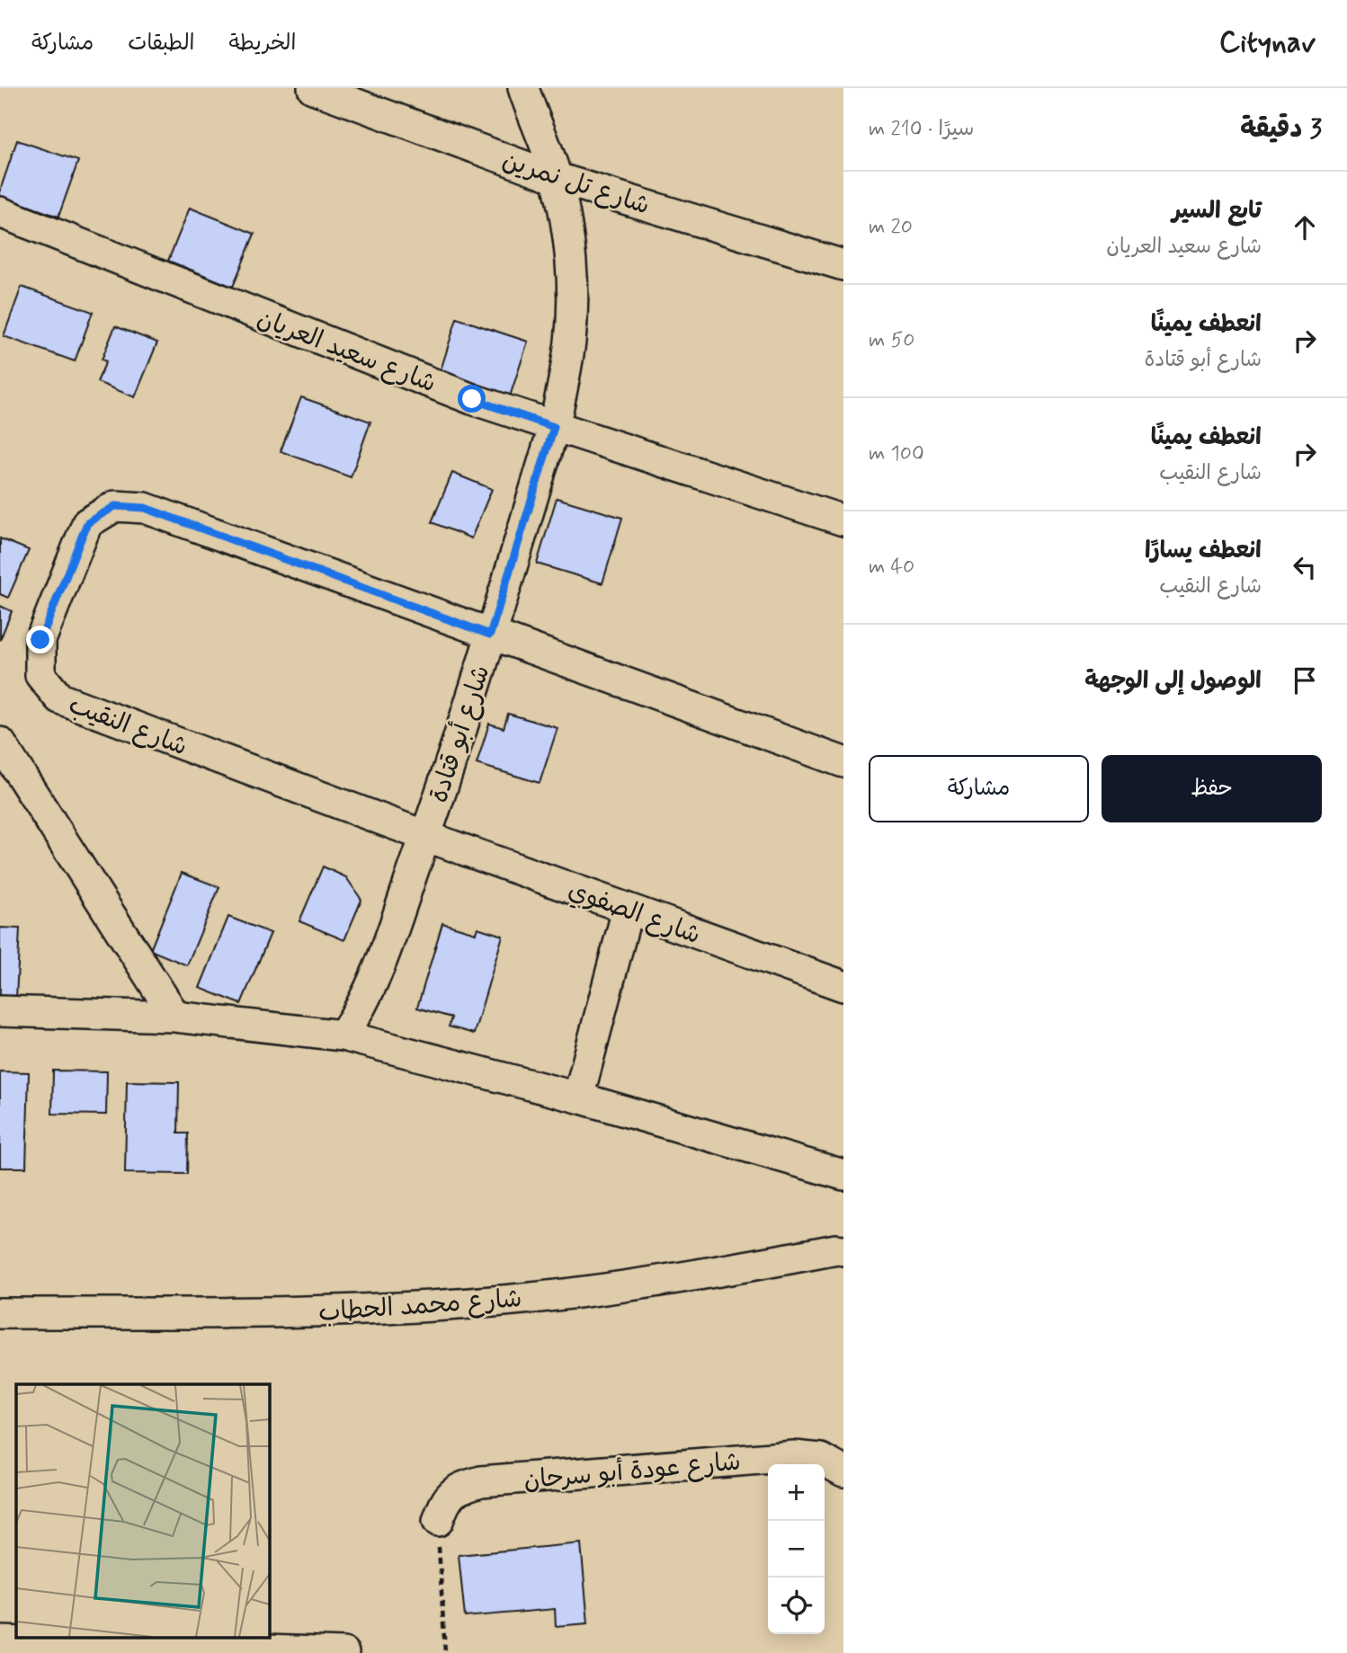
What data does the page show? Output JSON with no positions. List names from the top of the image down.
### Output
{
  "streets": {
    "street": [
      "شارع تل نمرين",
      "شارع سعيد العريان",
      "شارع النقيب",
      "شارع أبو قتادة",
      "شارع الصفوي",
      "شارع محمد الحطاب",
      "شارع عودة أبو سرحان"
    ]
  },
  "crossings": [
    ["شارع تل نمرين", "شارع أبو قتادة"],
    ["شارع سعيد العريان", "شارع أبو قتادة"],
    ["شارع النقيب", "شارع أبو قتادة"],
    ["شارع النقيب", "شارع الصفوي"],
    ["شارع أبو قتادة", "شارع الصفوي"]
  ],
  "page": {
    "header": "Citynav",
    "nav": ["الخريطة", "الطبقات", "مشاركة"],
    "heading": ["3 دقيقة", "سيرًا · 210 m"],
    "list": [
      ["تابع السير", "شارع سعيد العريان", "20 m"],
      ["انعطف يمينًا", "شارع أبو قتادة", "50 m"],
      ["انعطف يمينًا", "شارع النقيب", "100 m"],
      ["انعطف يسارًا", "شارع النقيب", "40 m"],
      "الوصول إلى الوجهة"
    ],
    "buttons": ["حفظ", "مشاركة"],
    "map_buttons": ["+", "−"]
  }
}
